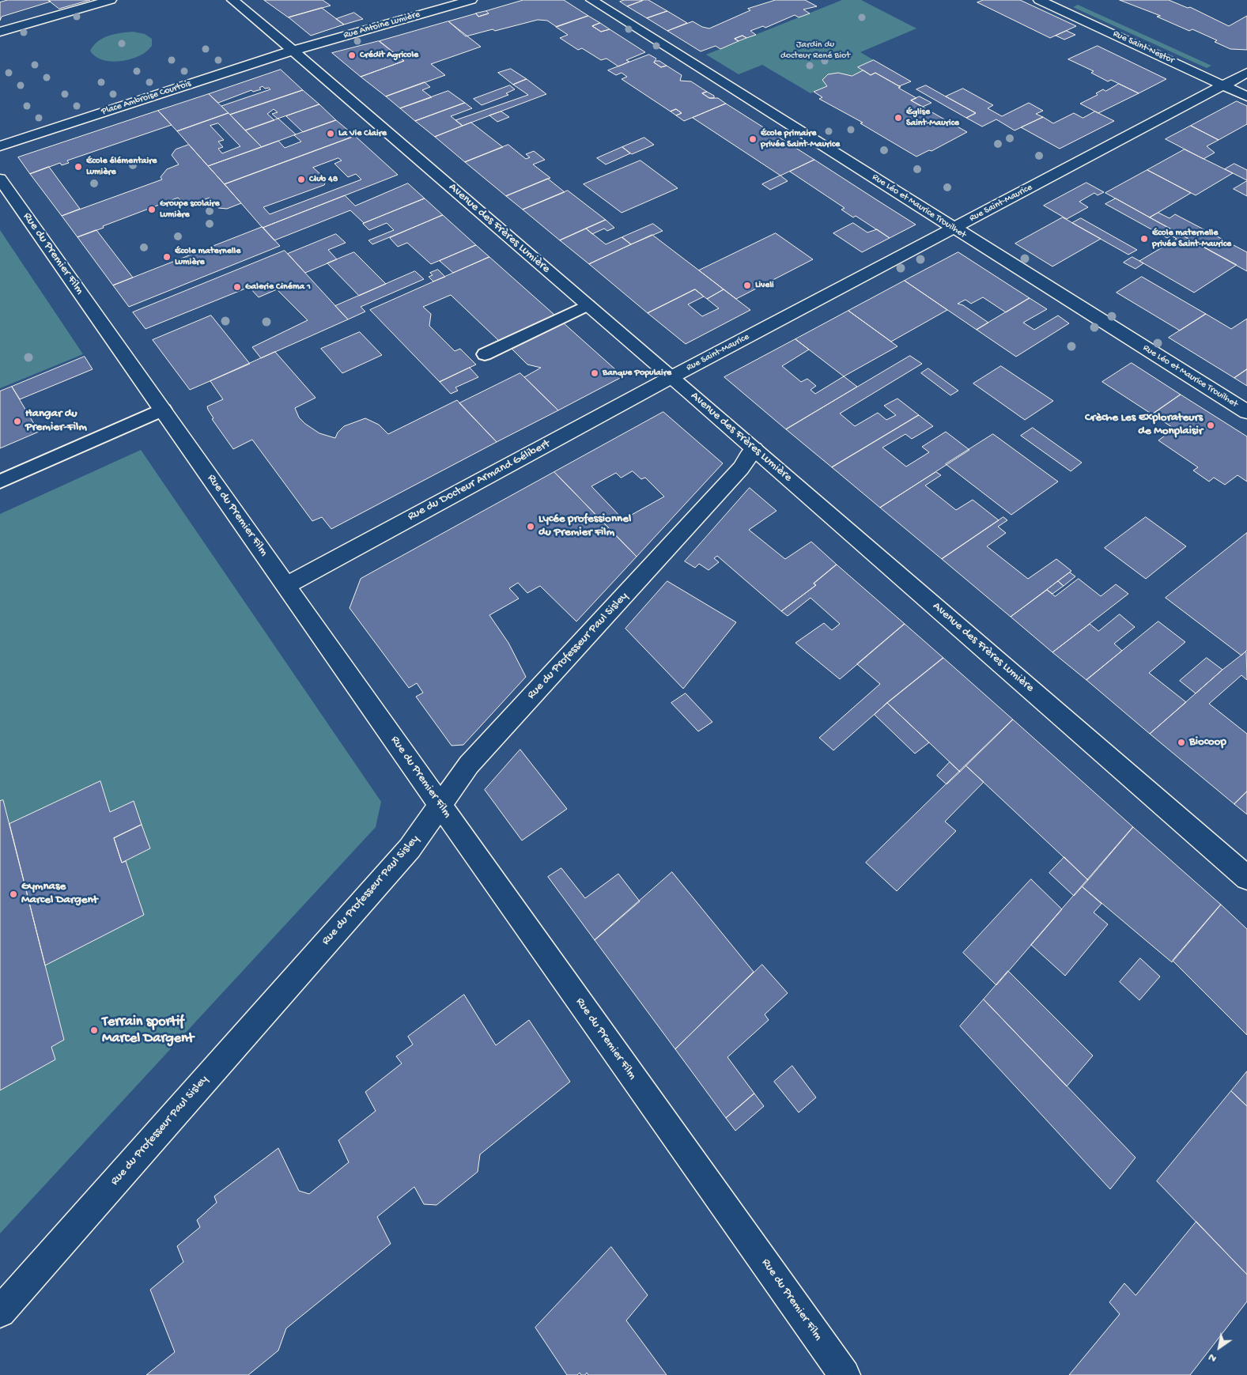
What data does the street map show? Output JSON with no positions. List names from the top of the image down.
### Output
{
  "streets": {
    "street": [
      "Rue Antoine Lumière",
      "Rue Saint-Nestor",
      "Place Ambroise Courtois",
      "Rue Saint-Maurice",
      "Rue Léo et Maurice Trouilhet",
      "Avenue des Frères Lumière",
      "Rue du Premier Film",
      "Rue du Docteur Armand Gélibert",
      "Rue du Professeur Paul Sisley"
    ]
  },
  "crossings": [
    ["Rue Antoine Lumière", "Place Ambroise Courtois"],
    ["Rue Antoine Lumière", "Avenue des Frères Lumière"],
    ["Rue Saint-Nestor", "Rue Saint-Maurice"],
    ["Place Ambroise Courtois", "Avenue des Frères Lumière"],
    ["Rue Saint-Maurice", "Rue Léo et Maurice Trouilhet"],
    ["Rue Saint-Maurice", "Avenue des Frères Lumière"],
    ["Rue Saint-Maurice", "Rue du Docteur Armand Gélibert"],
    ["Avenue des Frères Lumière", "Rue du Docteur Armand Gélibert"],
    ["Avenue des Frères Lumière", "Rue du Professeur Paul Sisley"],
    ["Rue du Premier Film", "Rue du Docteur Armand Gélibert"],
    ["Rue du Premier Film", "Rue du Professeur Paul Sisley"]
  ],
  "parks": ["Jardin du docteur René Biot"],
  "places": [
    "Crédit Agricole",
    "Église Saint-Maurice",
    "La Vie Claire",
    "École primaire privée Saint-Maurice",
    "École élémentaire Lumière",
    "Club 48",
    "Groupe scolaire Lumière",
    "École maternelle privée Saint-Maurice",
    "École maternelle Lumière",
    "Liveli",
    "Galerie Cinéma 1",
    "Banque Populaire",
    "Hangar du Premier-Film",
    "Crèche Les Explorateurs de Monplaisir",
    "Lycée professionnel du Premier Film",
    "Biocoop",
    "Gymnase Marcel Dargent",
    "Terrain sportif Marcel Dargent"
  ],
  "north": "bottom left"
}
